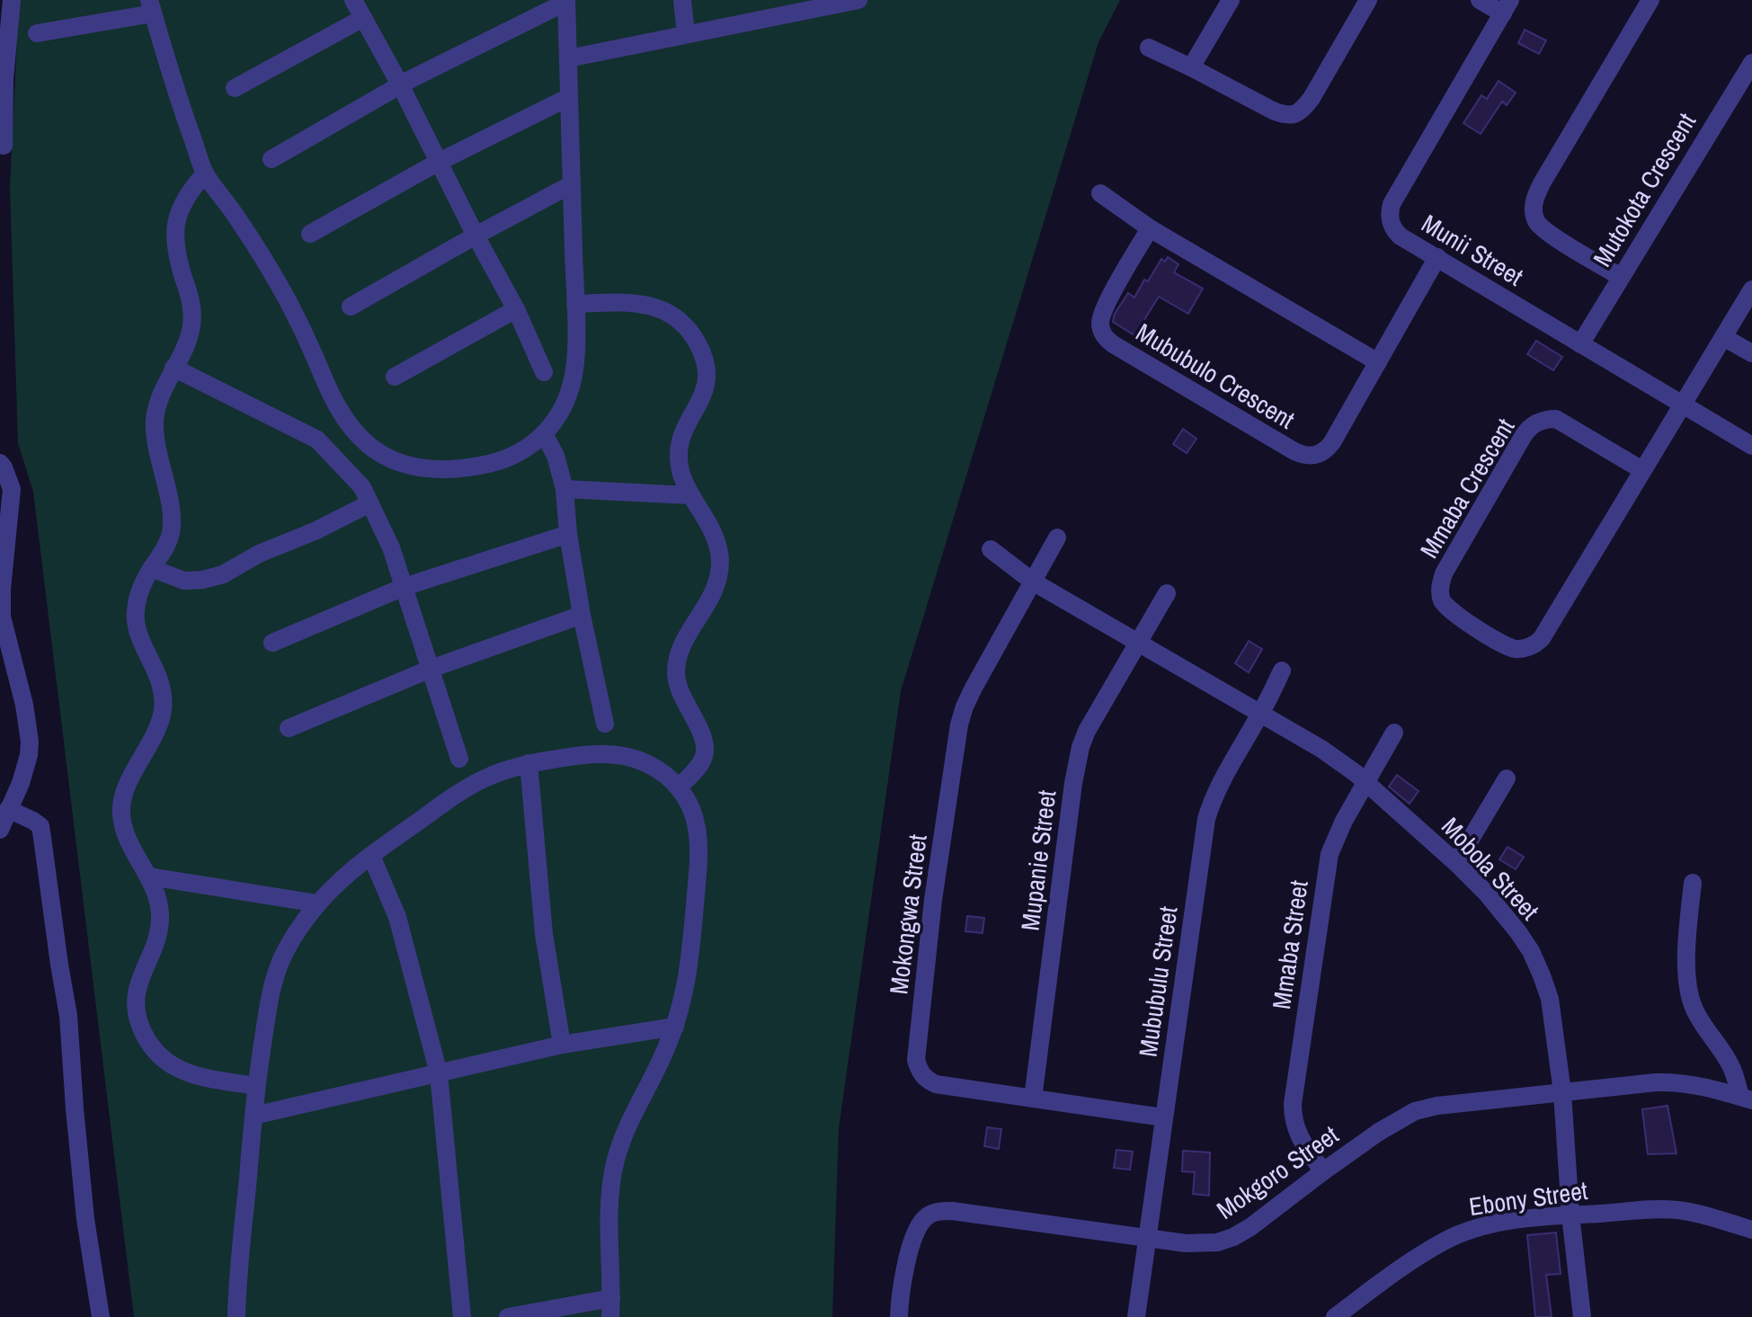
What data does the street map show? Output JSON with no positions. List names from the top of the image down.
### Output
{
  "streets": {
    "street": [
      "Mutokota Crescent",
      "Munii Street",
      "Mububulo Crescent",
      "Mmaba Crescent",
      "Mupanie Street",
      "Mobola Street",
      "Mokongwa Street",
      "Mmaba Street",
      "Mububulu Street",
      "Mokgoro Street",
      "Ebony Street"
    ]
  },
  "crossings": [
    ["Mutokota Crescent", "Munii Street"],
    ["Munii Street", "Mububulo Crescent"],
    ["Munii Street", "Mmaba Crescent"],
    ["Mupanie Street", "Mobola Street"],
    ["Mupanie Street", "Mokongwa Street"],
    ["Mobola Street", "Mokongwa Street"],
    ["Mobola Street", "Mmaba Street"],
    ["Mobola Street", "Mububulu Street"],
    ["Mobola Street", "Mokgoro Street"],
    ["Mobola Street", "Ebony Street"],
    ["Mokongwa Street", "Mububulu Street"],
    ["Mmaba Street", "Mokgoro Street"],
    ["Mububulu Street", "Mokgoro Street"]
  ]
}
